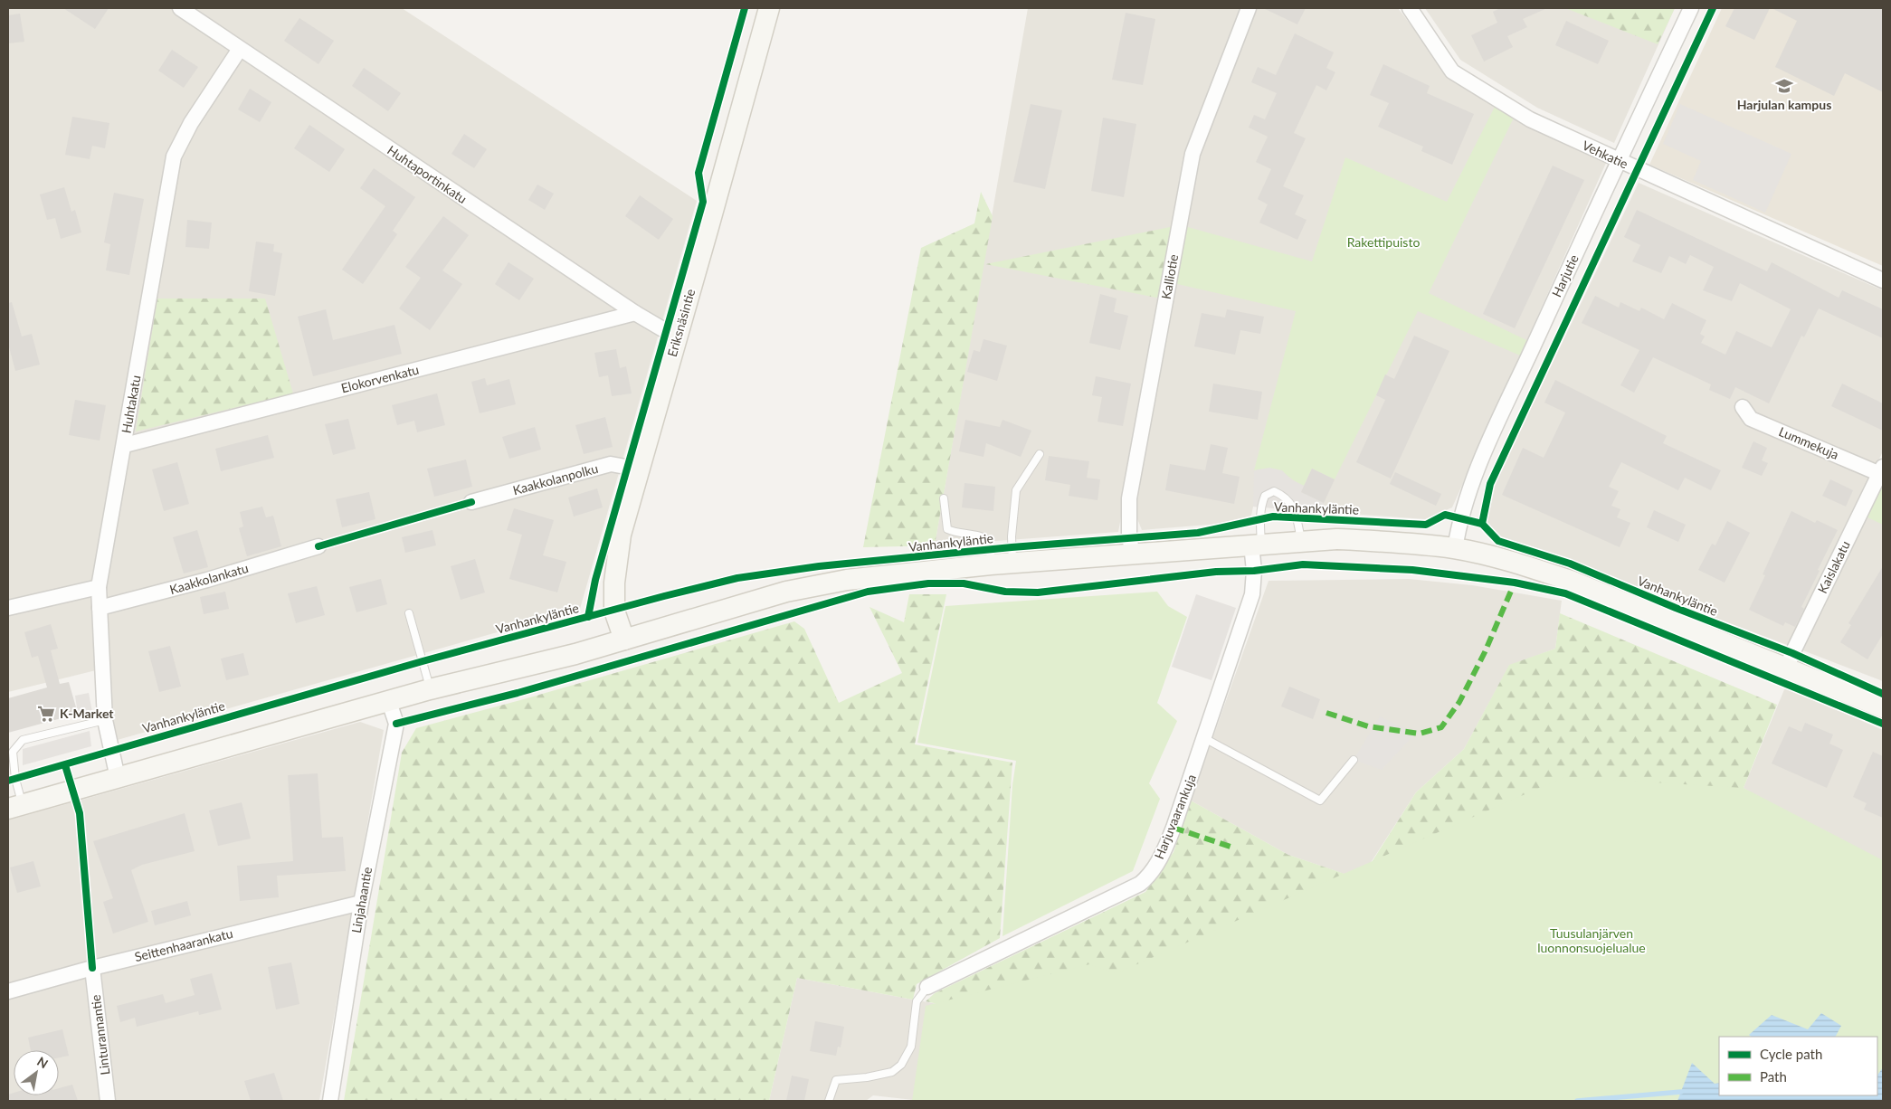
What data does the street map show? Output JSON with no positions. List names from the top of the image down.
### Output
{
  "streets": {
    "street": [
      "Vehkatie",
      "Huhtaportinkatu",
      "Harjutie",
      "Kalliotie",
      "Eriksnäsintie",
      "Elokorvenkatu",
      "Huhtakatu",
      "Lummekuja",
      "Kaakkolanpolku",
      "Vanhankyläntie",
      "Kaislakatu",
      "Kaakkolankatu",
      "Harjuvaarankuja",
      "Linjahaantie",
      "Seittenhaarankatu",
      "Linturannantie"
    ]
  },
  "crossings": [
    ["Vehkatie", "Harjutie"],
    ["Huhtaportinkatu", "Eriksnäsintie"],
    ["Huhtaportinkatu", "Elokorvenkatu"],
    ["Huhtaportinkatu", "Huhtakatu"],
    ["Harjutie", "Vanhankyläntie"],
    ["Kalliotie", "Vanhankyläntie"],
    ["Eriksnäsintie", "Kaakkolanpolku"],
    ["Eriksnäsintie", "Vanhankyläntie"],
    ["Elokorvenkatu", "Huhtakatu"],
    ["Huhtakatu", "Vanhankyläntie"],
    ["Huhtakatu", "Kaakkolankatu"],
    ["Lummekuja", "Kaislakatu"],
    ["Vanhankyläntie", "Kaislakatu"],
    ["Vanhankyläntie", "Harjuvaarankuja"],
    ["Vanhankyläntie", "Linjahaantie"],
    ["Linjahaantie", "Seittenhaarankatu"],
    ["Seittenhaarankatu", "Linturannantie"]
  ],
  "parks": ["Rakettipuisto", "Tuusulanjärven luonnonsuojelualue"],
  "places": {
    "school or university": ["Harjulan kampus"],
    "supermarket": ["K-Market"]
  },
  "legend": ["Cycle path", "Path"],
  "north": "top right"
}
